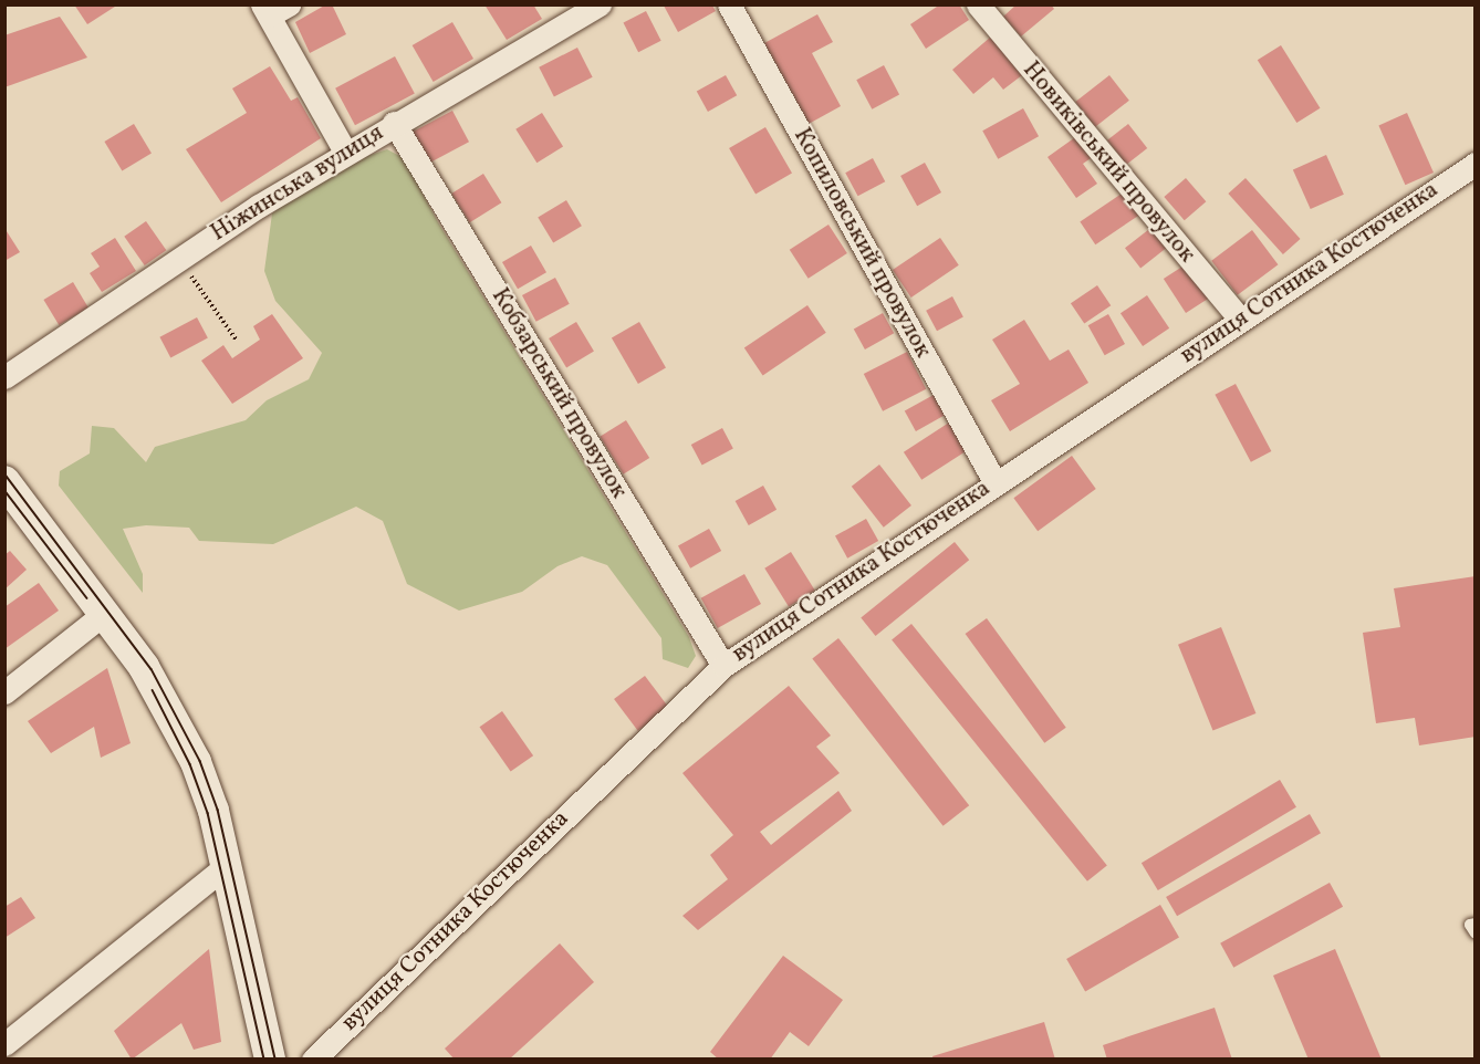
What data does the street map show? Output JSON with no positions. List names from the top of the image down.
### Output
{
  "streets": {
    "street": [
      "Новиківський провулок",
      "Ніжинська вулиця",
      "Копиловський провулок",
      "вулиця Сотника Костюченка",
      "Кобзарський провулок"
    ]
  },
  "crossings": [
    ["Новиківський провулок", "вулиця Сотника Костюченка"],
    ["Ніжинська вулиця", "Кобзарський провулок"],
    ["Копиловський провулок", "вулиця Сотника Костюченка"],
    ["вулиця Сотника Костюченка", "Кобзарський провулок"]
  ]
}
